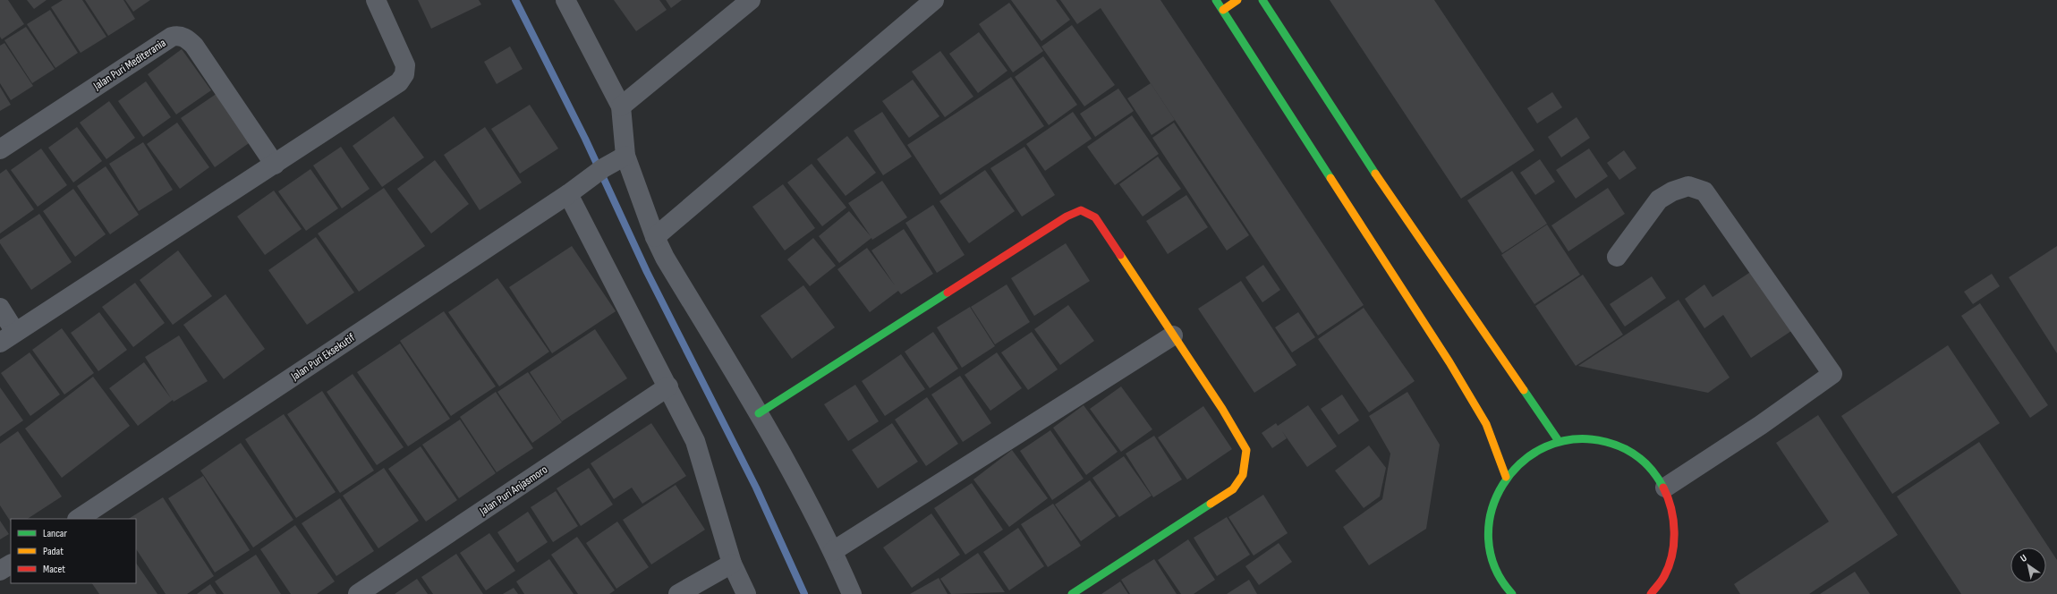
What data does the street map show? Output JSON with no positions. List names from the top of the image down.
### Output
{
  "streets": {
    "street": ["Jalan Puri Mediterania", "Jalan Puri Eksekutif", "Jalan Puri Anjasmoro"]
  },
  "legend": ["Lancar", "Padat", "Macet"],
  "north": "top left"
}
